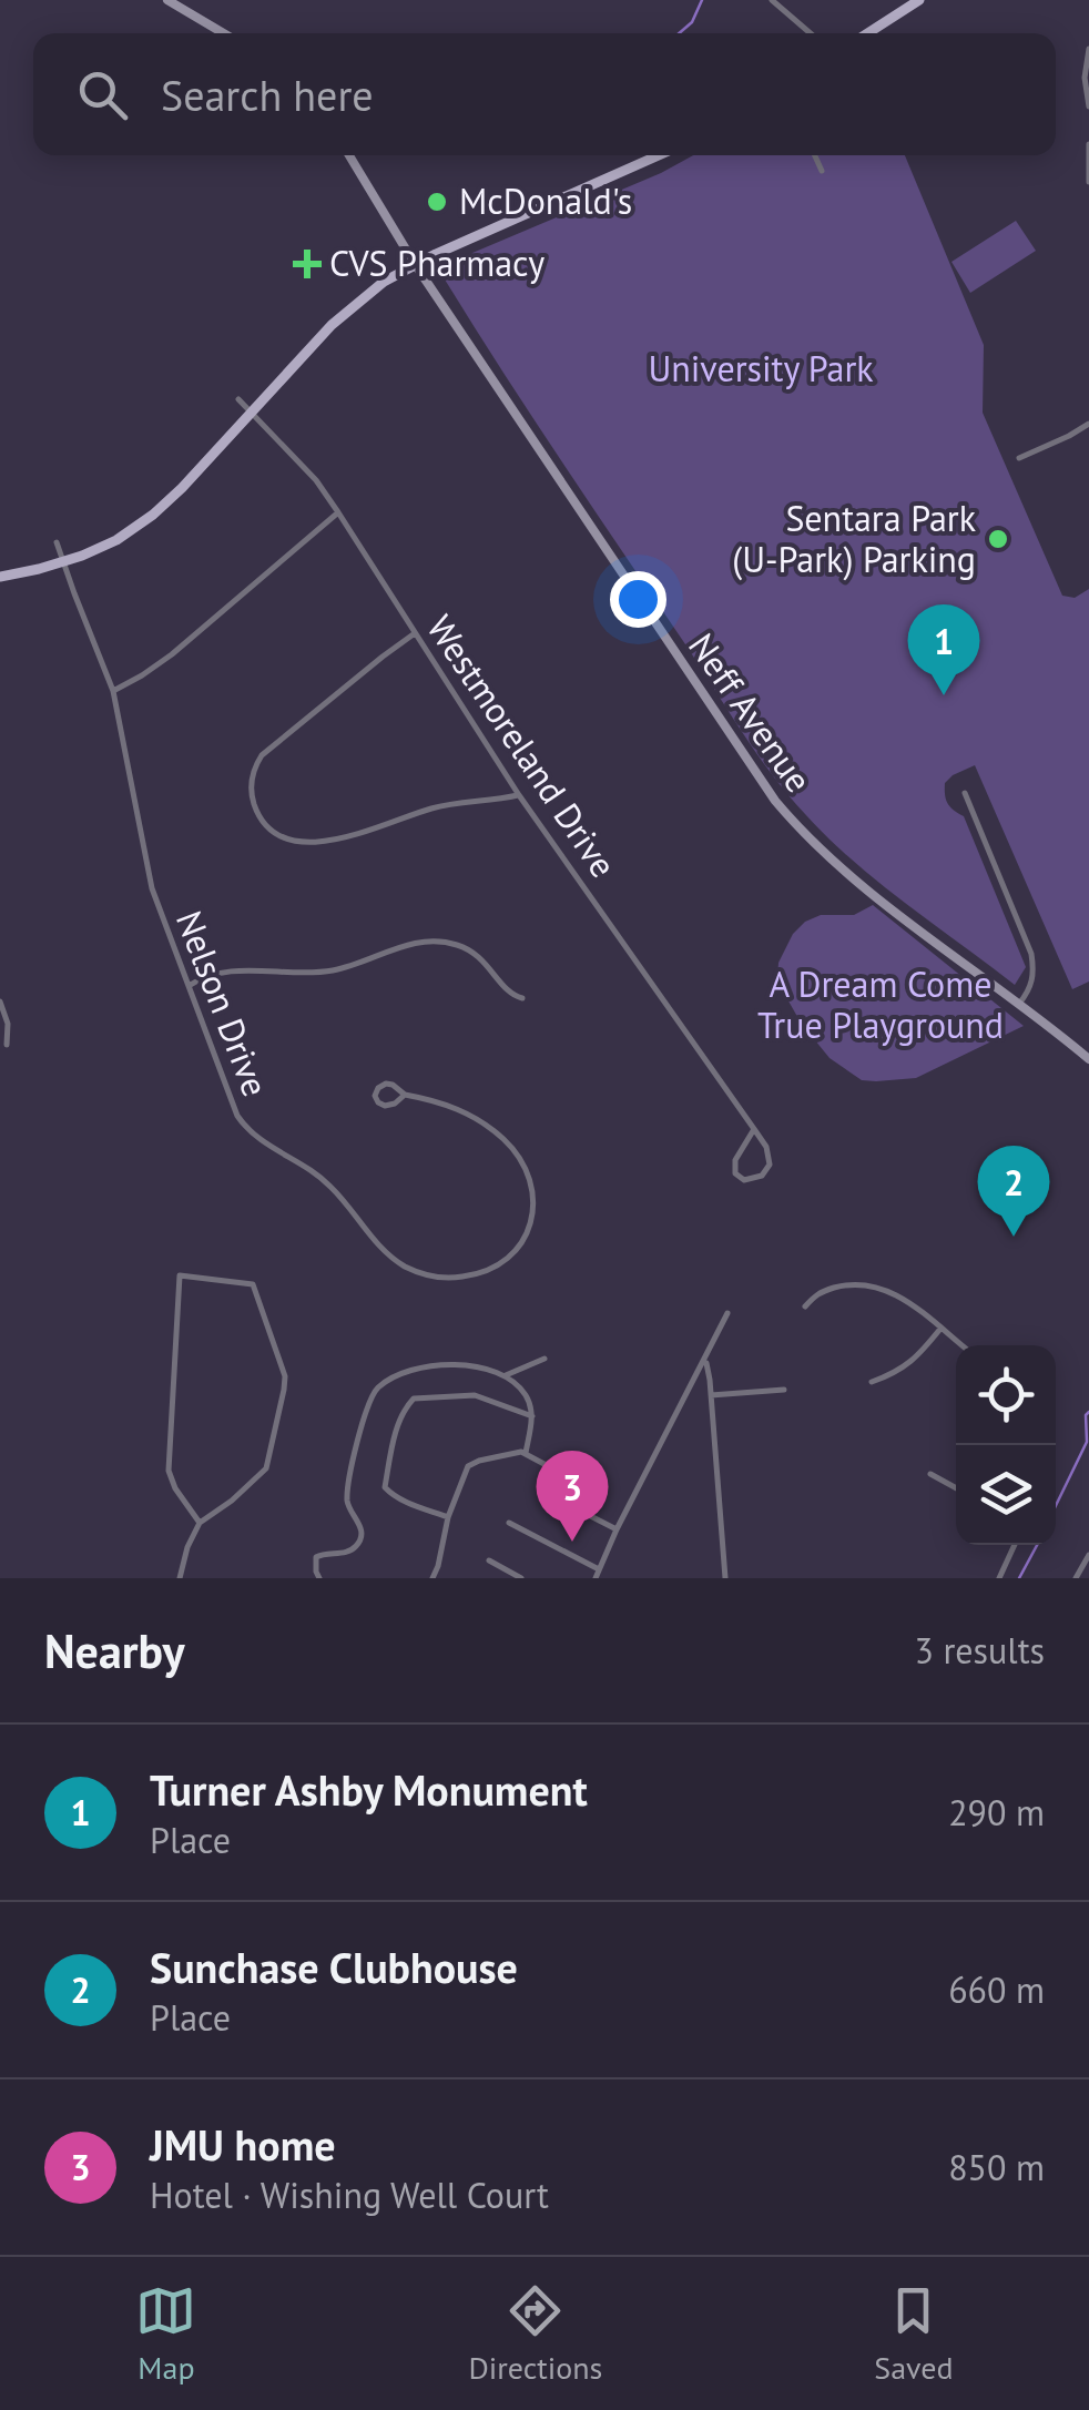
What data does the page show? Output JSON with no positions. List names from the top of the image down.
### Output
{
  "streets": {
    "main road": ["Neff Avenue"],
    "street": ["Westmoreland Drive", "Nelson Drive"]
  },
  "parks": ["University Park", "A Dream Come True Playground"],
  "places": {
    "other": ["McDonald's", "Sentara Park (U-Park) Parking"],
    "health": ["CVS Pharmacy"]
  },
  "page": {
    "search": "Search here",
    "pins": ["1", "2", "3"],
    "heading": ["Nearby", "3 results"],
    "list": [
      {
        "mark": "1",
        "name": "Turner Ashby Monument",
        "note": "Place",
        "value": "290 m"
      },
      {
        "mark": "2",
        "name": "Sunchase Clubhouse",
        "note": "Place",
        "value": "660 m"
      },
      {
        "mark": "3",
        "name": "JMU home",
        "note": "Hotel · Wishing Well Court",
        "value": "850 m"
      }
    ],
    "nav": ["Map", "Directions", "Saved"]
  }
}
